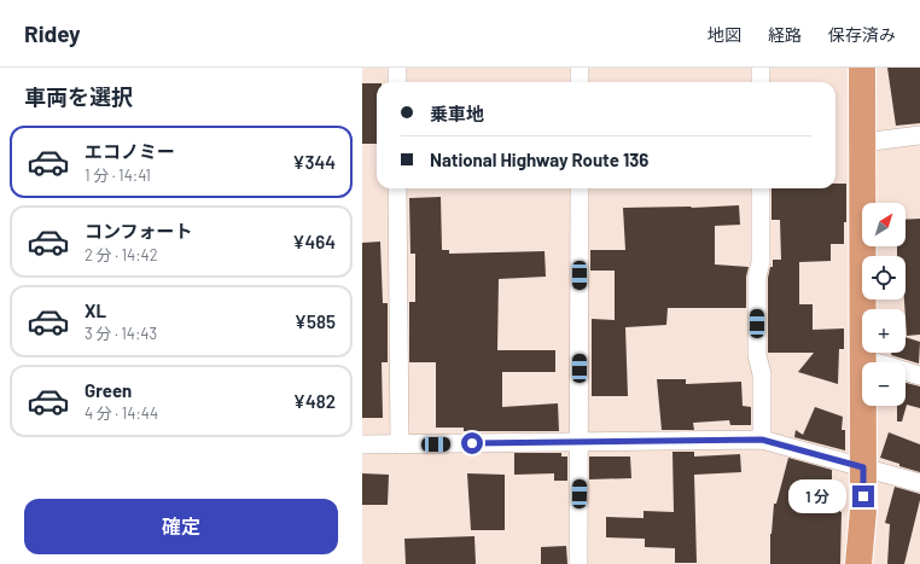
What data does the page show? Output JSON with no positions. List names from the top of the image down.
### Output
{
  "north": "top right",
  "page": {
    "header": "Ridey",
    "nav": ["地図", "経路", "保存済み"],
    "heading": "車両を選択",
    "banner": ["乗車地", "National Highway Route 136"],
    "list": [
      {
        "name": "エコノミー",
        "note": "1 分 · 14:41",
        "value": "¥344"
      },
      {
        "name": "コンフォート",
        "note": "2 分 · 14:42",
        "value": "¥464"
      },
      {
        "name": "XL",
        "note": "3 分 · 14:43",
        "value": "¥585"
      },
      {
        "name": "Green",
        "note": "4 分 · 14:44",
        "value": "¥482"
      }
    ],
    "map_buttons": ["+", "−"],
    "bubble": "1 分",
    "buttons": "確定"
  }
}
